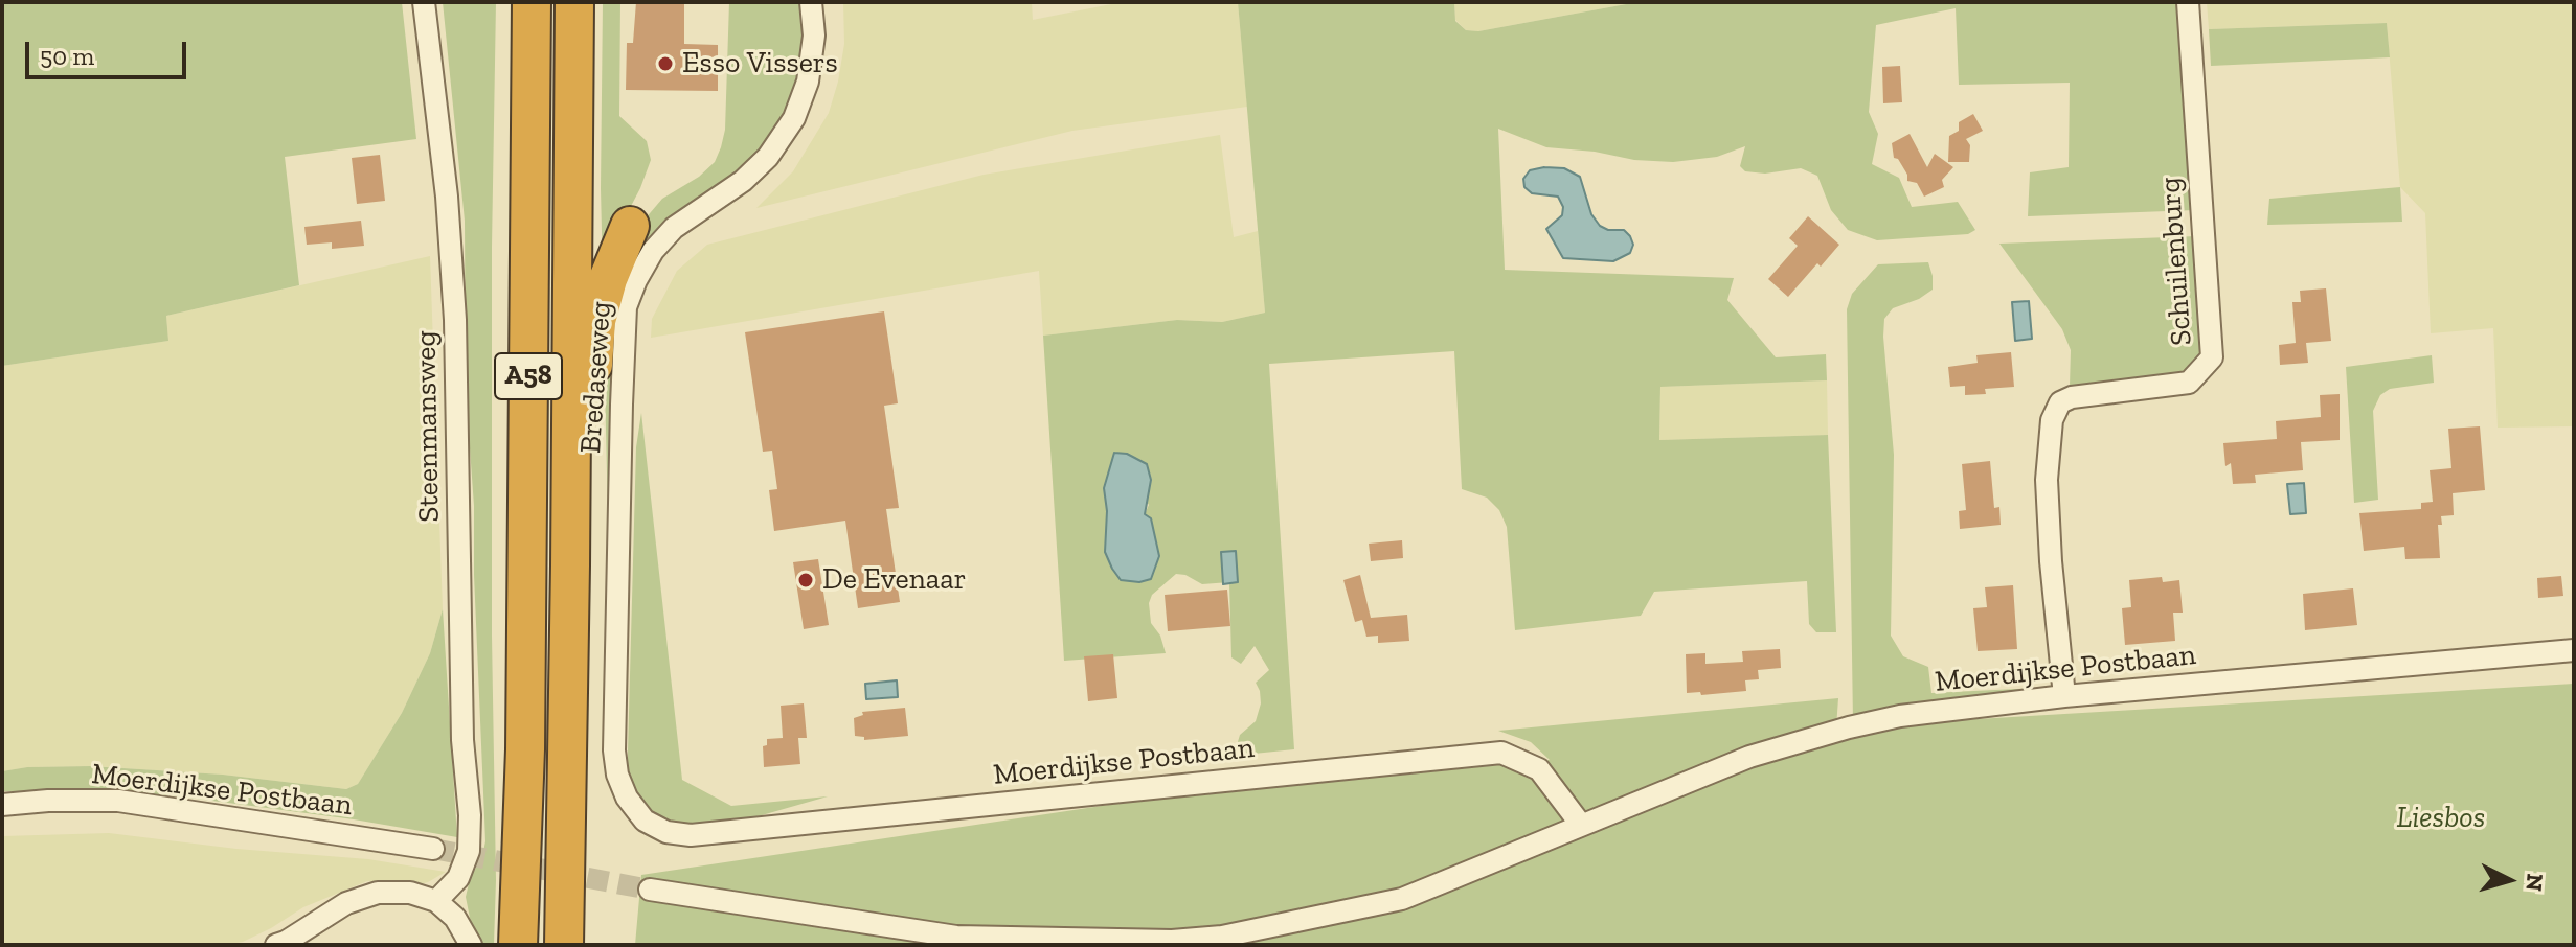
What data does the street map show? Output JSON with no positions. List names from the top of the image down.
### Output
{
  "streets": {
    "highway": ["A58"],
    "street": [
      "Schuilenburg",
      "Bredaseweg",
      "Steenmansweg",
      "Moerdijkse Postbaan"
    ]
  },
  "crossings": [
    ["Schuilenburg", "Moerdijkse Postbaan"],
    ["Bredaseweg", "Moerdijkse Postbaan"]
  ],
  "parks": ["Liesbos"],
  "places": ["Esso Vissers", "De Evenaar"],
  "scale_bar": "50 m",
  "north": "right"
}
